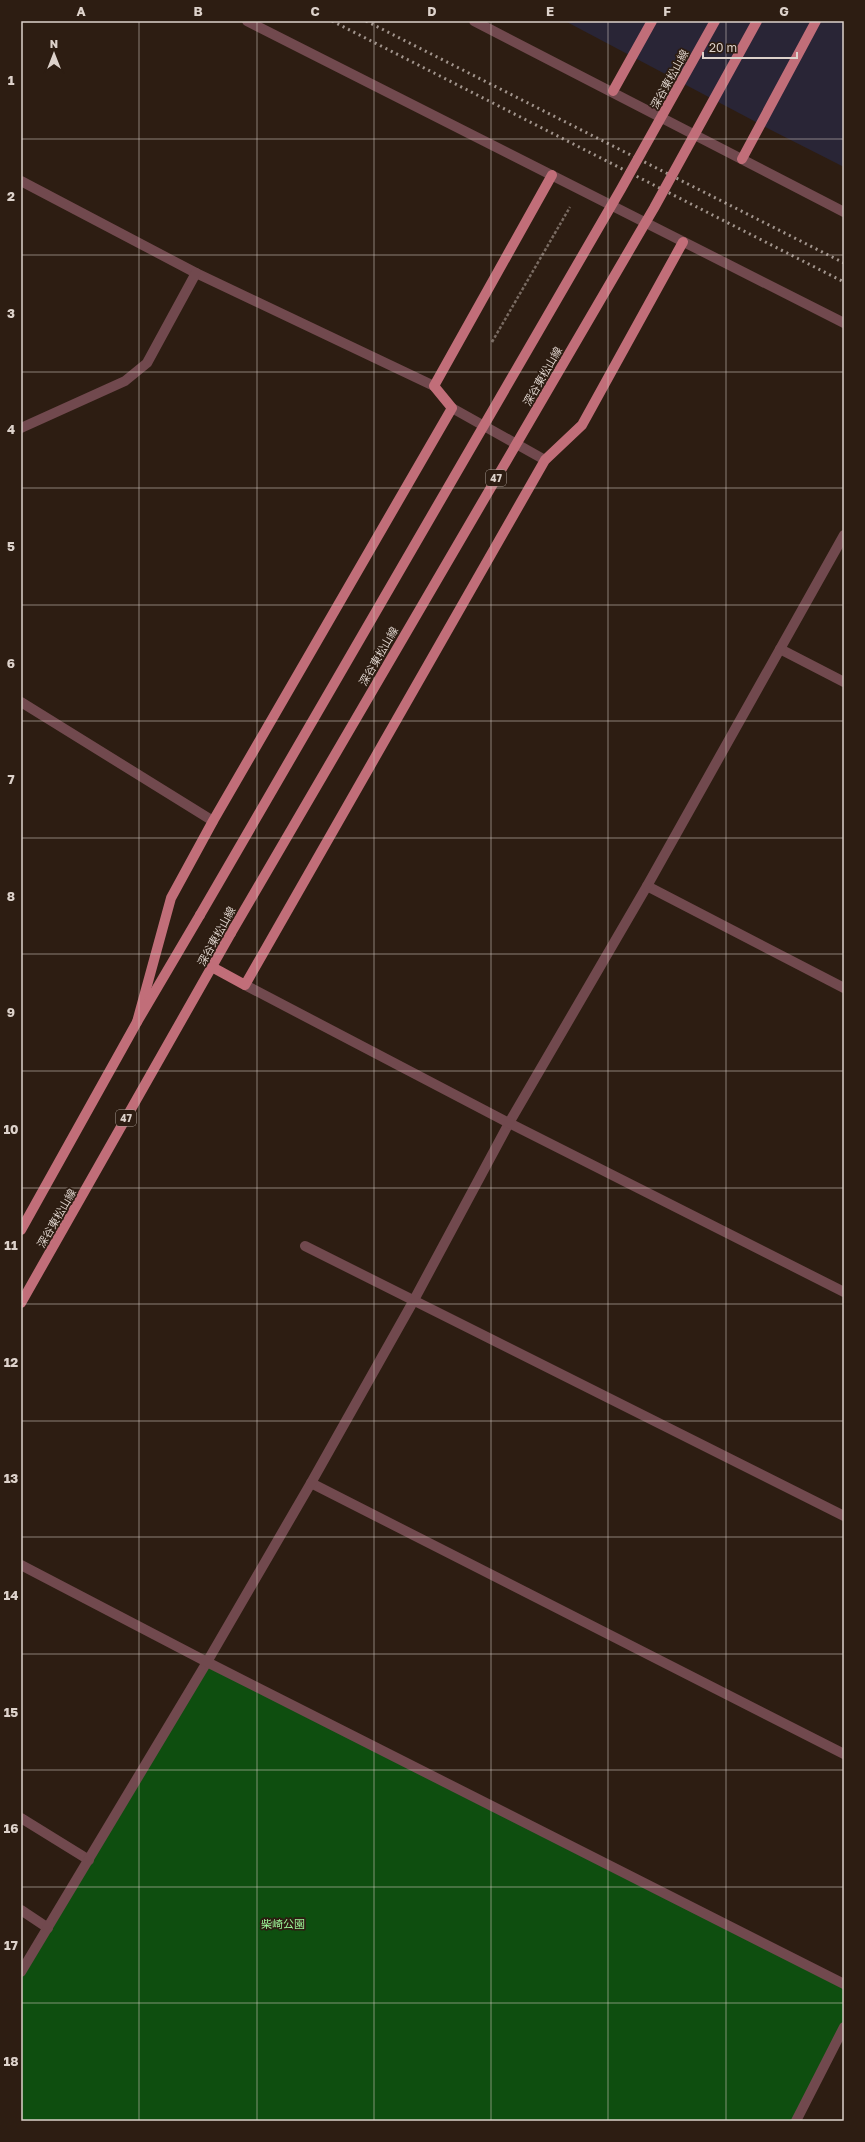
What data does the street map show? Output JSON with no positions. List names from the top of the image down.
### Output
{
  "streets": {
    "main road": ["深谷東松山線", "47"]
  },
  "parks": ["柴崎公園"],
  "scale_bar": "20 m",
  "north": "top",
  "grid": {
    "columns": [
      "A",
      "B",
      "C",
      "D",
      "E",
      "F",
      "G"
    ],
    "rows": [
      "1",
      "2",
      "3",
      "4",
      "5",
      "6",
      "7",
      "8",
      "9",
      "10",
      "11",
      "12",
      "13",
      "14",
      "15",
      "16",
      "17",
      "18"
    ]
  }
}
